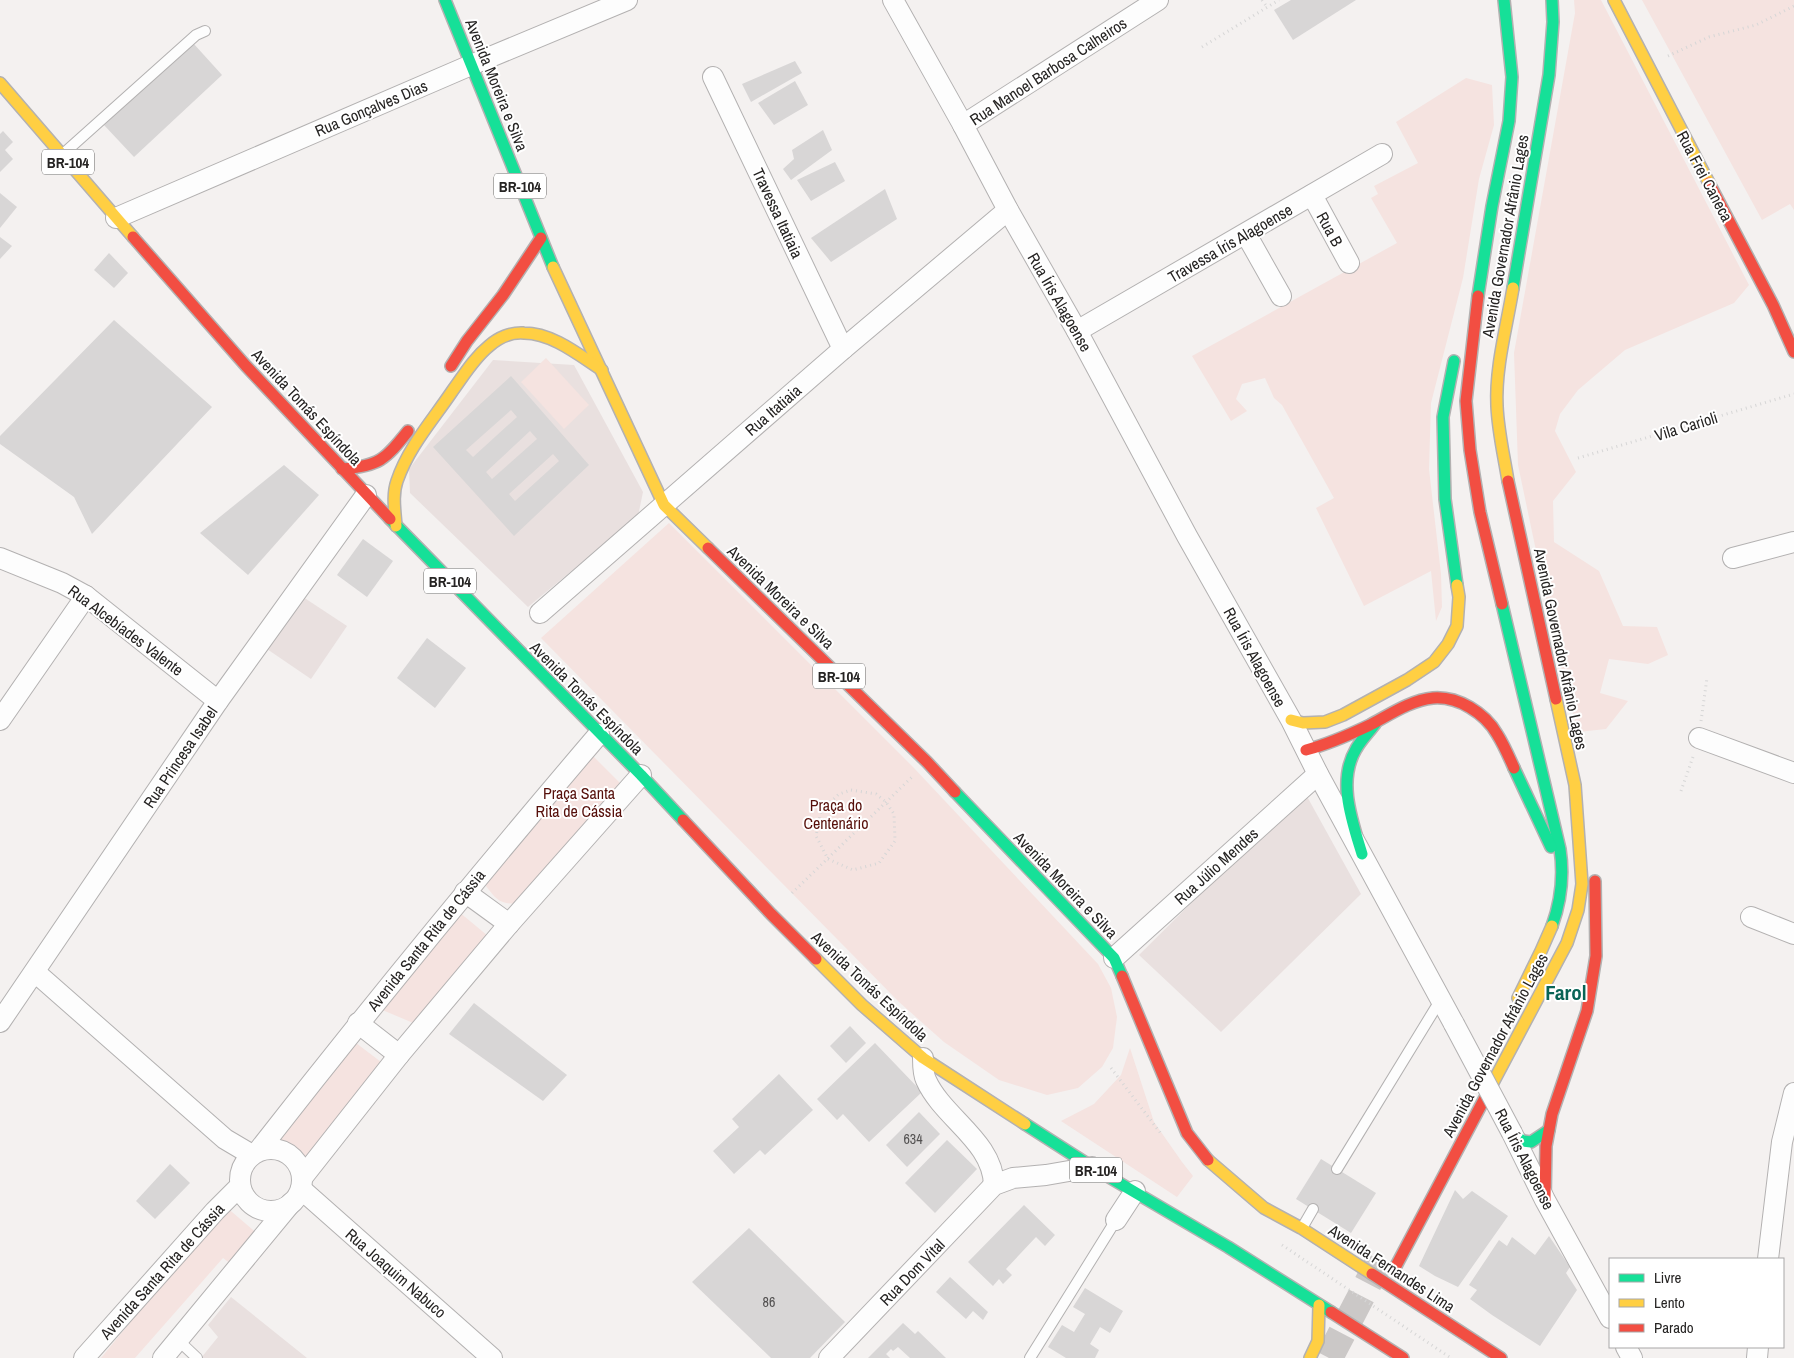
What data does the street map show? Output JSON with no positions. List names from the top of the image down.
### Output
{
  "streets": {
    "main road": [
      "Avenida Moreira e Silva",
      "BR-104",
      "Rua Frei Caneca",
      "Avenida Governador Afrânio Lages",
      "Avenida Tomás Espíndola",
      "Avenida Fernandes Lima"
    ],
    "street": [
      "Rua Manoel Barbosa Calheiros",
      "Rua Gonçalves Dias",
      "Travessa Itatiaia",
      "Rua B",
      "Travessa Íris Alagoense",
      "Rua Íris Alagoense",
      "Rua Itatiaia",
      "Rua Alcebíades Valente",
      "Rua Princesa Isabel",
      "Rua Júlio Mendes",
      "Avenida Santa Rita de Cássia",
      "Rua Dom Vital",
      "Rua Joaquim Nabuco"
    ],
    "path": ["Vila Carioli"]
  },
  "crossings": [
    ["Rua Manoel Barbosa Calheiros", "Rua Íris Alagoense"],
    ["Avenida Moreira e Silva", "Rua Gonçalves Dias"],
    ["Avenida Moreira e Silva", "Rua Itatiaia"],
    ["Avenida Moreira e Silva", "Rua Júlio Mendes"],
    ["Avenida Moreira e Silva", "Avenida Fernandes Lima"],
    ["Rua Gonçalves Dias", "Avenida Tomás Espíndola"],
    ["BR-104", "Avenida Tomás Espíndola"],
    ["Travessa Itatiaia", "Rua Itatiaia"],
    ["Rua B", "Travessa Íris Alagoense"],
    ["Travessa Íris Alagoense", "Rua Íris Alagoense"],
    ["Rua Íris Alagoense", "Rua Itatiaia"],
    ["Rua Íris Alagoense", "Rua Júlio Mendes"],
    ["Avenida Tomás Espíndola", "Rua Princesa Isabel"],
    ["Avenida Tomás Espíndola", "Avenida Santa Rita de Cássia"],
    ["Avenida Tomás Espíndola", "Rua Dom Vital"],
    ["Rua Alcebíades Valente", "Rua Princesa Isabel"],
    ["Avenida Santa Rita de Cássia", "Rua Joaquim Nabuco"]
  ],
  "districts": ["Farol"],
  "parks": ["Praça Santa Rita de Cássia", "Praça do Centenário"],
  "house_numbers": ["634", "86"],
  "legend": ["Livre", "Lento", "Parado"]
}
